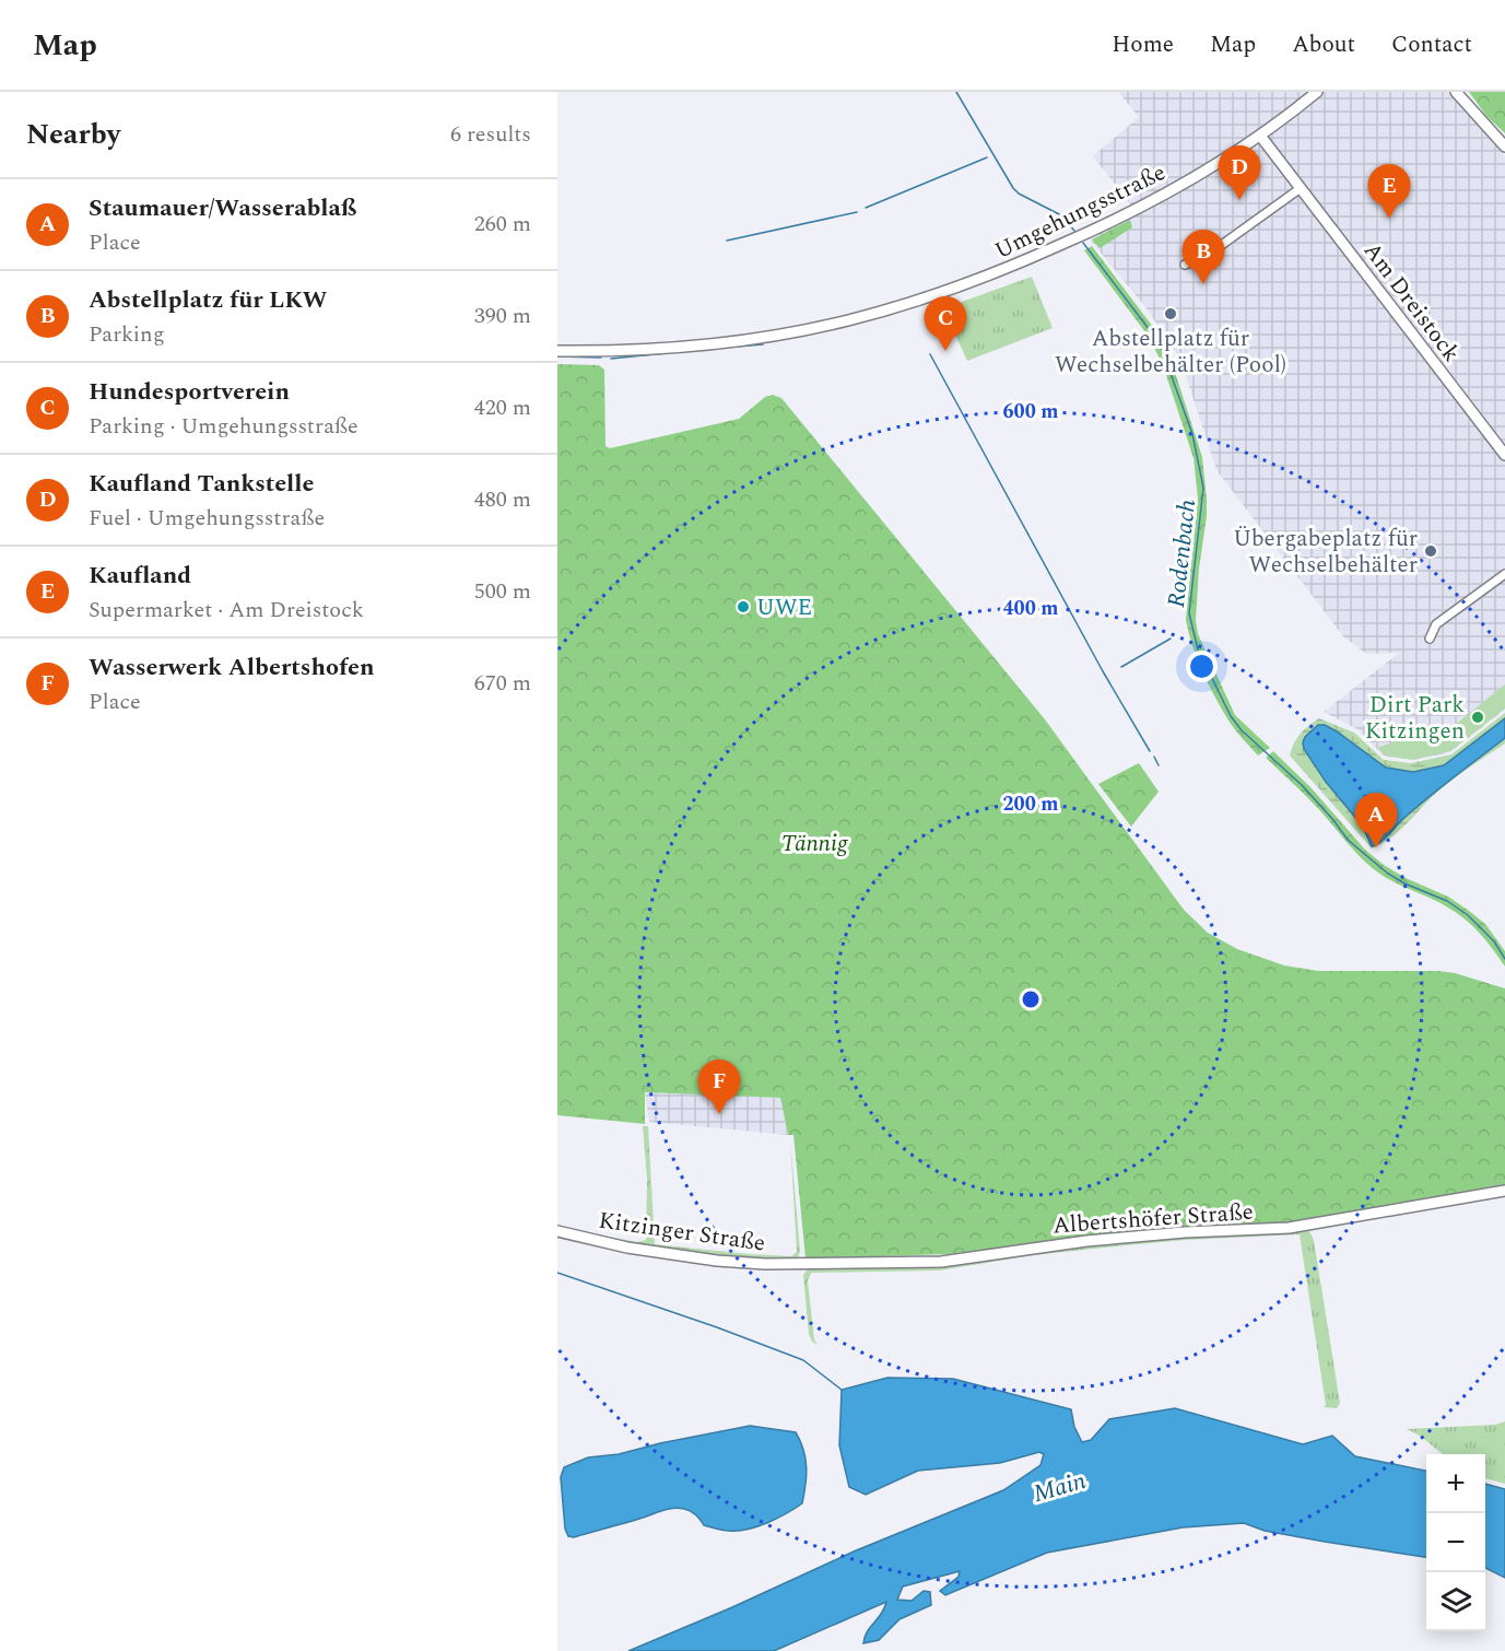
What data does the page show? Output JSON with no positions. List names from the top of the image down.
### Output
{
  "streets": {
    "street": [
      "Umgehungsstraße",
      "Am Dreistock",
      "Albertshöfer Straße",
      "Kitzinger Straße"
    ]
  },
  "crossings": [
    ["Umgehungsstraße", "Am Dreistock"],
    ["Albertshöfer Straße", "Kitzinger Straße"]
  ],
  "water": ["Rodenbach", "Main"],
  "parks": ["Tännig"],
  "places": [
    "Abstellplatz für Wechselbehälter (Pool)",
    "Übergabeplatz für Wechselbehälter",
    "UWE",
    "Dirt Park Kitzingen"
  ],
  "page": {
    "header": "Map",
    "nav": [
      "Home",
      "Map",
      "About",
      "Contact"
    ],
    "heading": ["Nearby", "6 results"],
    "pins": [
      "D",
      "E",
      "B",
      "C",
      "A",
      "F"
    ],
    "list": [
      {
        "mark": "A",
        "name": "Staumauer/Wasserablaß",
        "note": "Place",
        "value": "260 m"
      },
      {
        "mark": "B",
        "name": "Abstellplatz für LKW",
        "note": "Parking",
        "value": "390 m"
      },
      {
        "mark": "C",
        "name": "Hundesportverein",
        "note": "Parking · Umgehungsstraße",
        "value": "420 m"
      },
      {
        "mark": "D",
        "name": "Kaufland Tankstelle",
        "note": "Fuel · Umgehungsstraße",
        "value": "480 m"
      },
      {
        "mark": "E",
        "name": "Kaufland",
        "note": "Supermarket · Am Dreistock",
        "value": "500 m"
      },
      {
        "mark": "F",
        "name": "Wasserwerk Albertshofen",
        "note": "Place",
        "value": "670 m"
      }
    ],
    "map_buttons": ["+", "−"]
  },
  "rings": ["600 m", "400 m", "200 m"]
}
